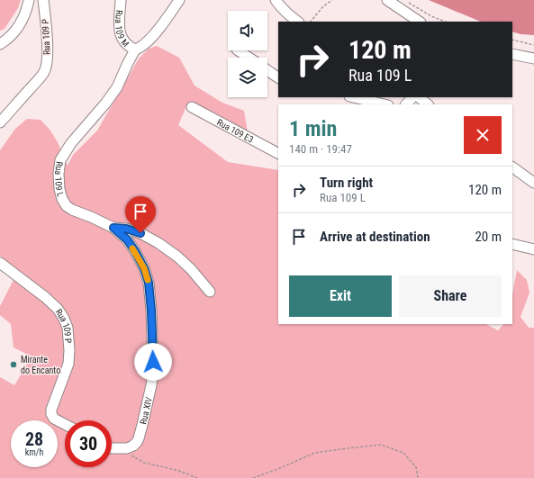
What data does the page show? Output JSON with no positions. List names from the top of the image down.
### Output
{
  "streets": {
    "street": [
      "Rua 109 M",
      "Rua 109 P",
      "Rua 109 E3",
      "Rua 109 L",
      "Rua XIV"
    ]
  },
  "crossings": [
    ["Rua 109 M", "Rua 109 L"],
    ["Rua 109 L", "Rua XIV"]
  ],
  "places": ["Mirante do Encanto"],
  "page": {
    "turn": ["120 m", "Rua 109 L"],
    "heading": ["1 min", "140 m · 19:47"],
    "list": [
      {
        "name": "Turn right",
        "note": "Rua 109 L",
        "value": "120 m"
      },
      {
        "name": "Arrive at destination",
        "value": "20 m"
      }
    ],
    "buttons": ["Exit", "Share"],
    "speed": "28 km/h",
    "limit": "30"
  }
}
